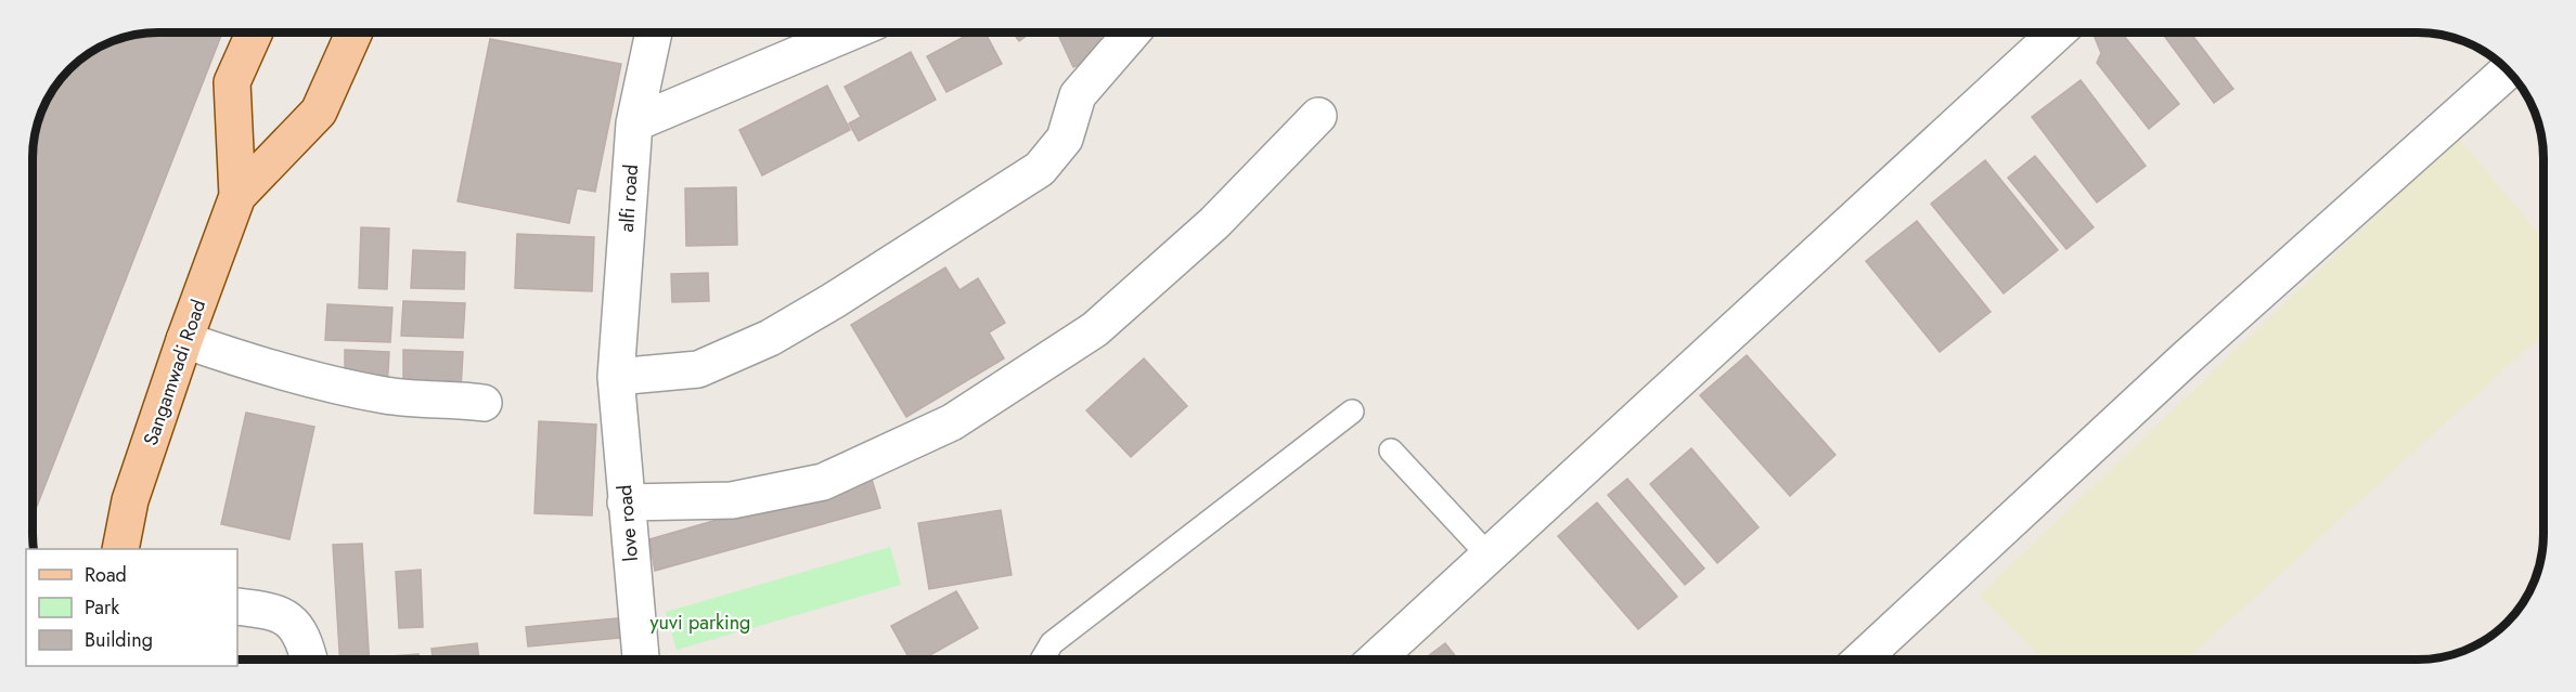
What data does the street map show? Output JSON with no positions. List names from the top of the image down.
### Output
{
  "streets": {
    "main road": ["Sangamwadi Road"],
    "street": ["alfi road", "love road"]
  },
  "crossings": [
    ["alfi road", "love road"]
  ],
  "parks": ["yuvi parking"],
  "legend": ["Road", "Park", "Building"]
}
